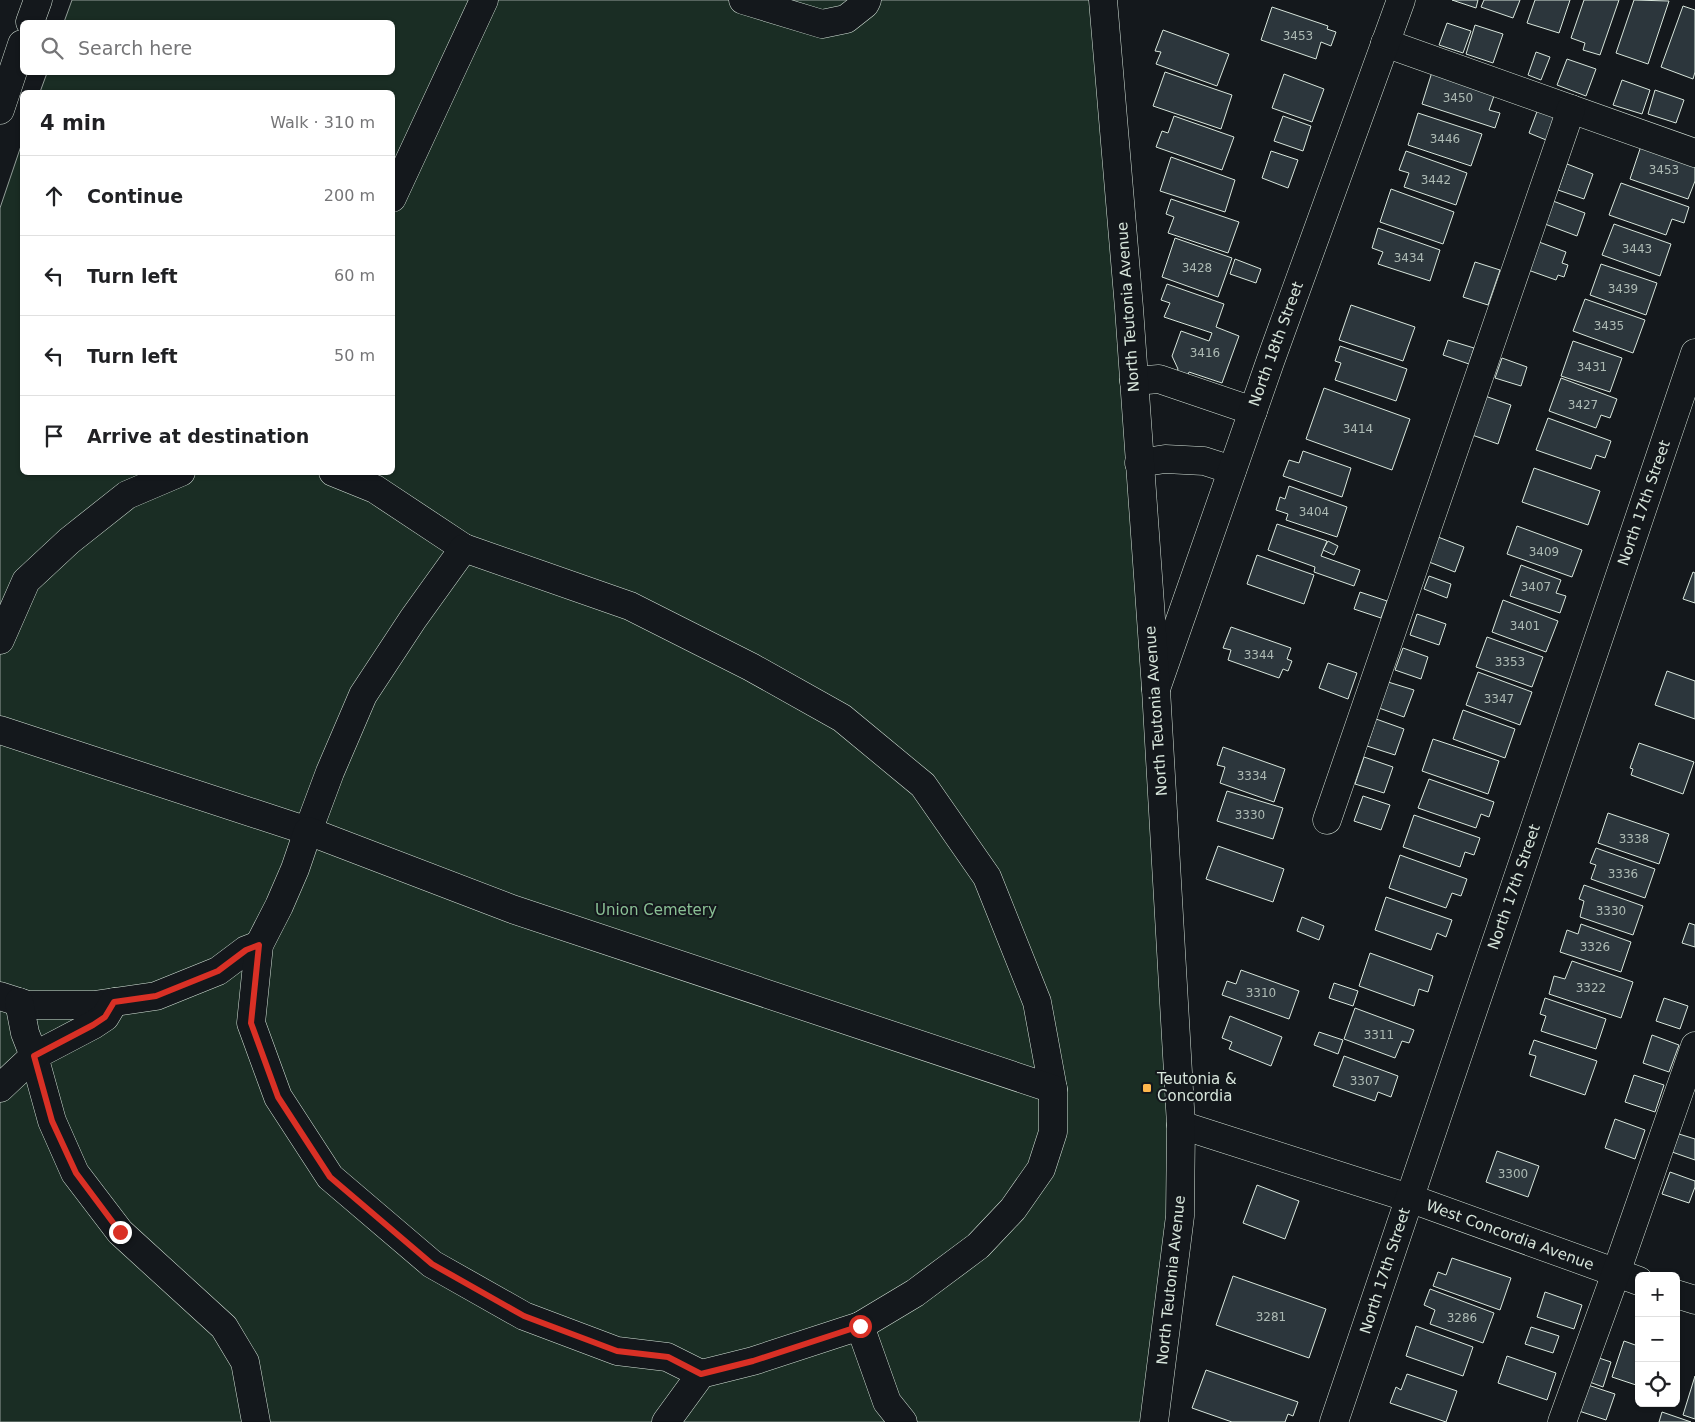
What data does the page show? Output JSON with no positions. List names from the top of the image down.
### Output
{
  "streets": {
    "street": [
      "North Teutonia Avenue",
      "North 18th Street",
      "North 17th Street",
      "West Concordia Avenue"
    ]
  },
  "crossings": [
    ["North Teutonia Avenue", "North 18th Street"],
    ["North Teutonia Avenue", "West Concordia Avenue"],
    ["North 17th Street", "West Concordia Avenue"]
  ],
  "parks": ["Union Cemetery"],
  "places": {
    "transit": ["Teutonia & Concordia"]
  },
  "house_numbers": [
    "3453",
    "3450",
    "3446",
    "3453",
    "3442",
    "3443",
    "3434",
    "3428",
    "3439",
    "3435",
    "3416",
    "3431",
    "3427",
    "3414",
    "3404",
    "3409",
    "3407",
    "3401",
    "3344",
    "3353",
    "3347",
    "3334",
    "3330",
    "3338",
    "3336",
    "3330",
    "3326",
    "3322",
    "3310",
    "3311",
    "3307",
    "3300",
    "3281",
    "3286"
  ],
  "page": {
    "search": "Search here",
    "heading": ["4 min", "Walk · 310 m"],
    "list": [
      ["Continue", "200 m"],
      ["Turn left", "60 m"],
      ["Turn left", "50 m"],
      "Arrive at destination"
    ],
    "map_buttons": ["+", "−"]
  }
}
